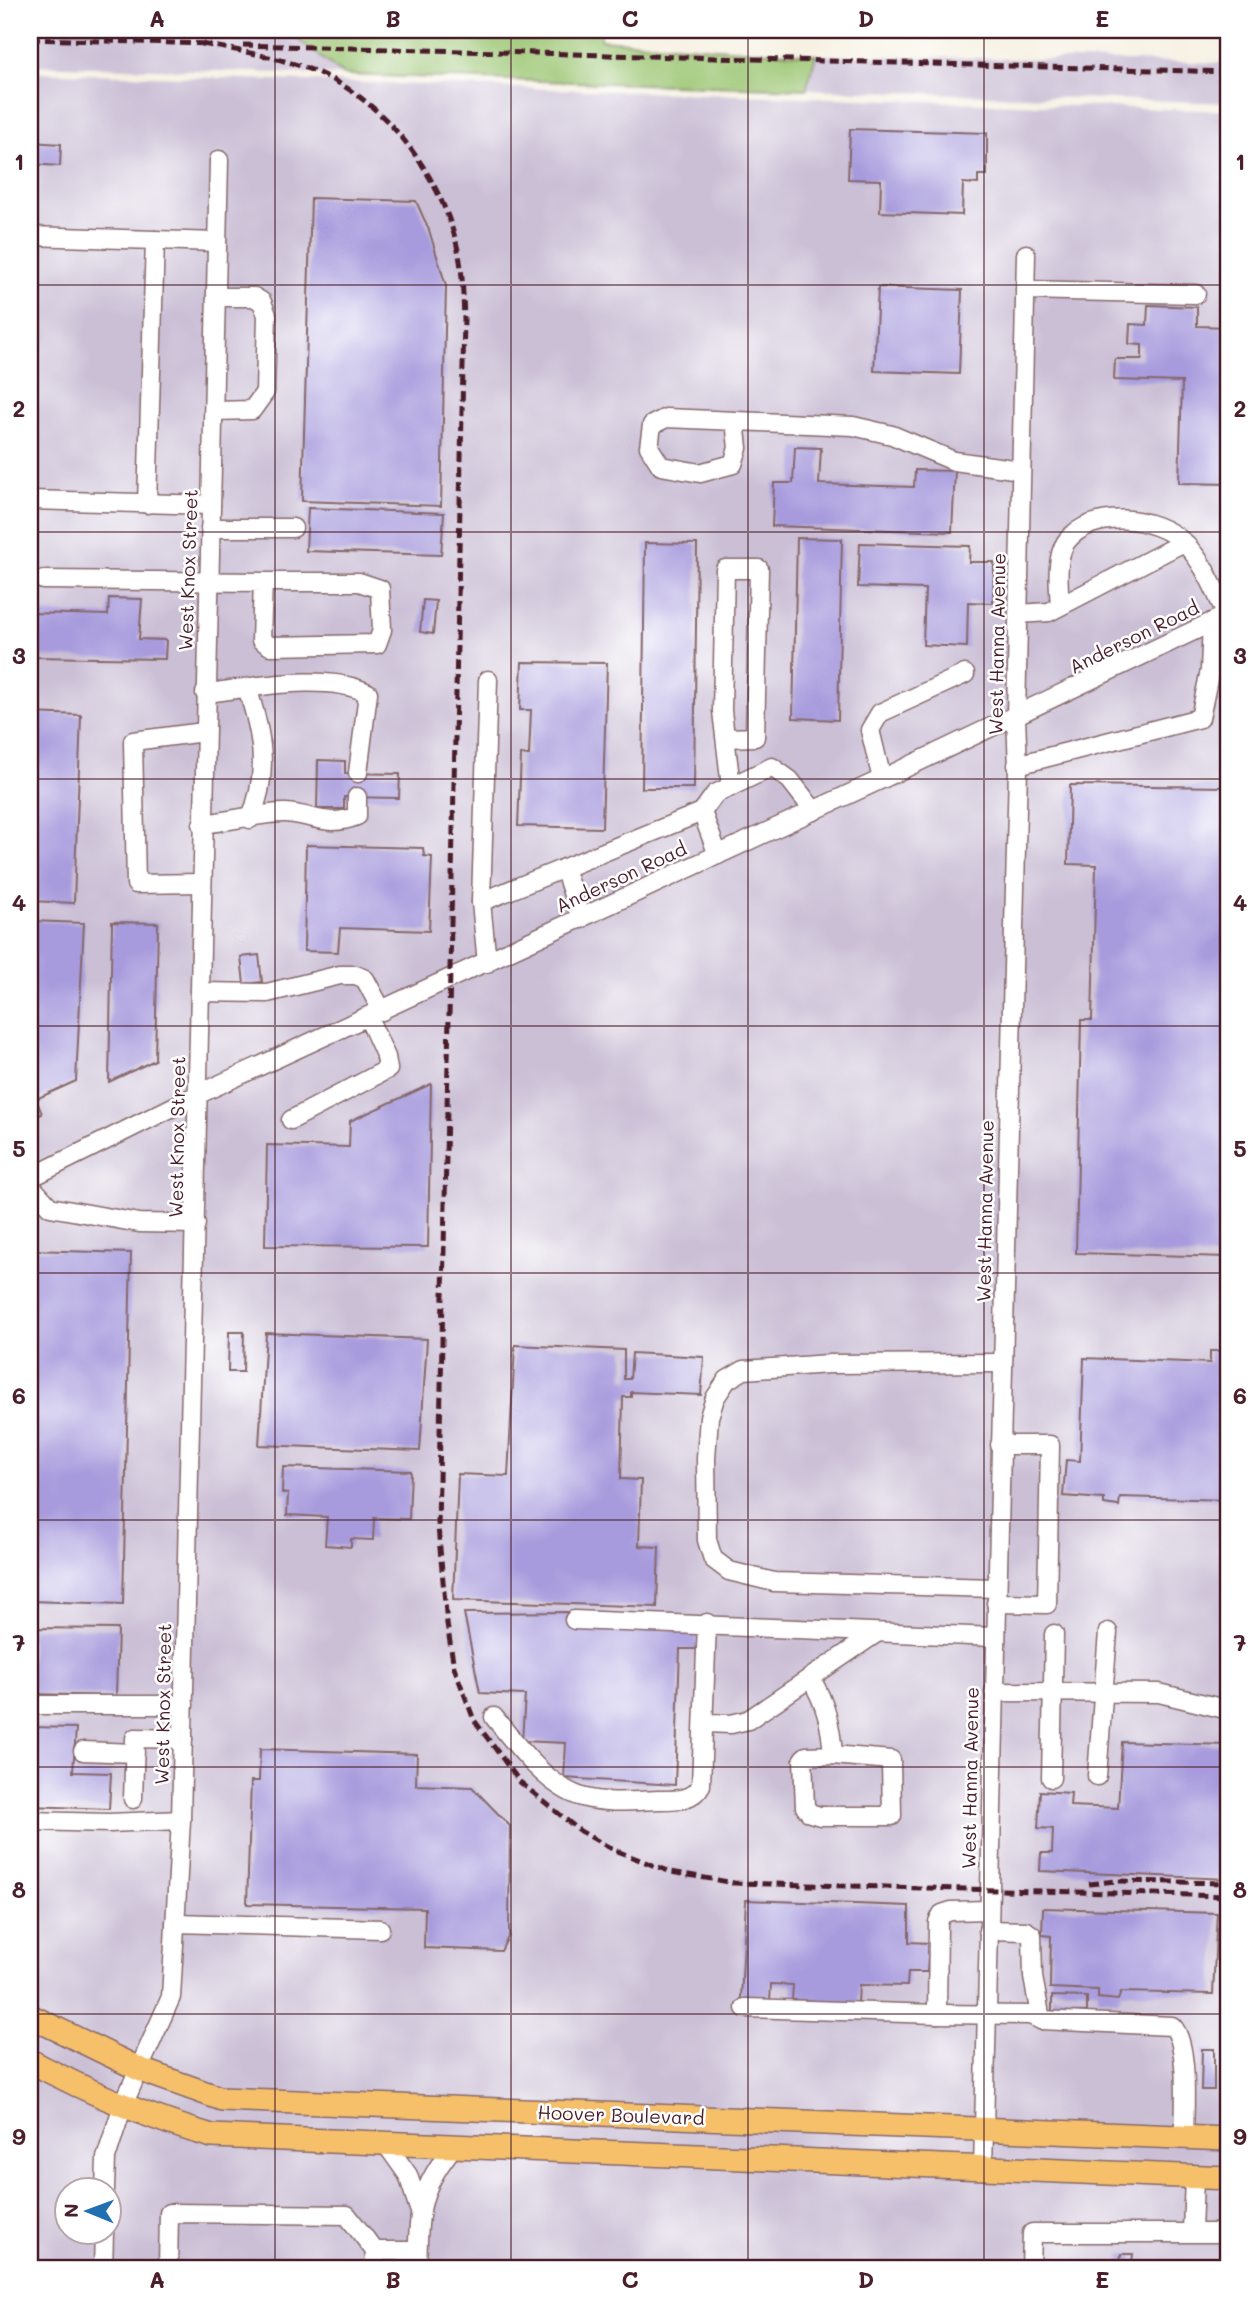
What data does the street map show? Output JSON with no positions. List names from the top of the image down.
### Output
{
  "streets": {
    "main road": ["Hoover Boulevard"],
    "street": ["West Knox Street", "Anderson Road", "West Hanna Avenue"]
  },
  "crossings": [
    ["West Knox Street", "Anderson Road"],
    ["West Knox Street", "Hoover Boulevard"],
    ["Anderson Road", "West Hanna Avenue"],
    ["West Hanna Avenue", "Hoover Boulevard"]
  ],
  "north": "left",
  "grid": {
    "columns": [
      "A",
      "B",
      "C",
      "D",
      "E"
    ],
    "rows": [
      "1",
      "2",
      "3",
      "4",
      "5",
      "6",
      "7",
      "8",
      "9"
    ]
  }
}
